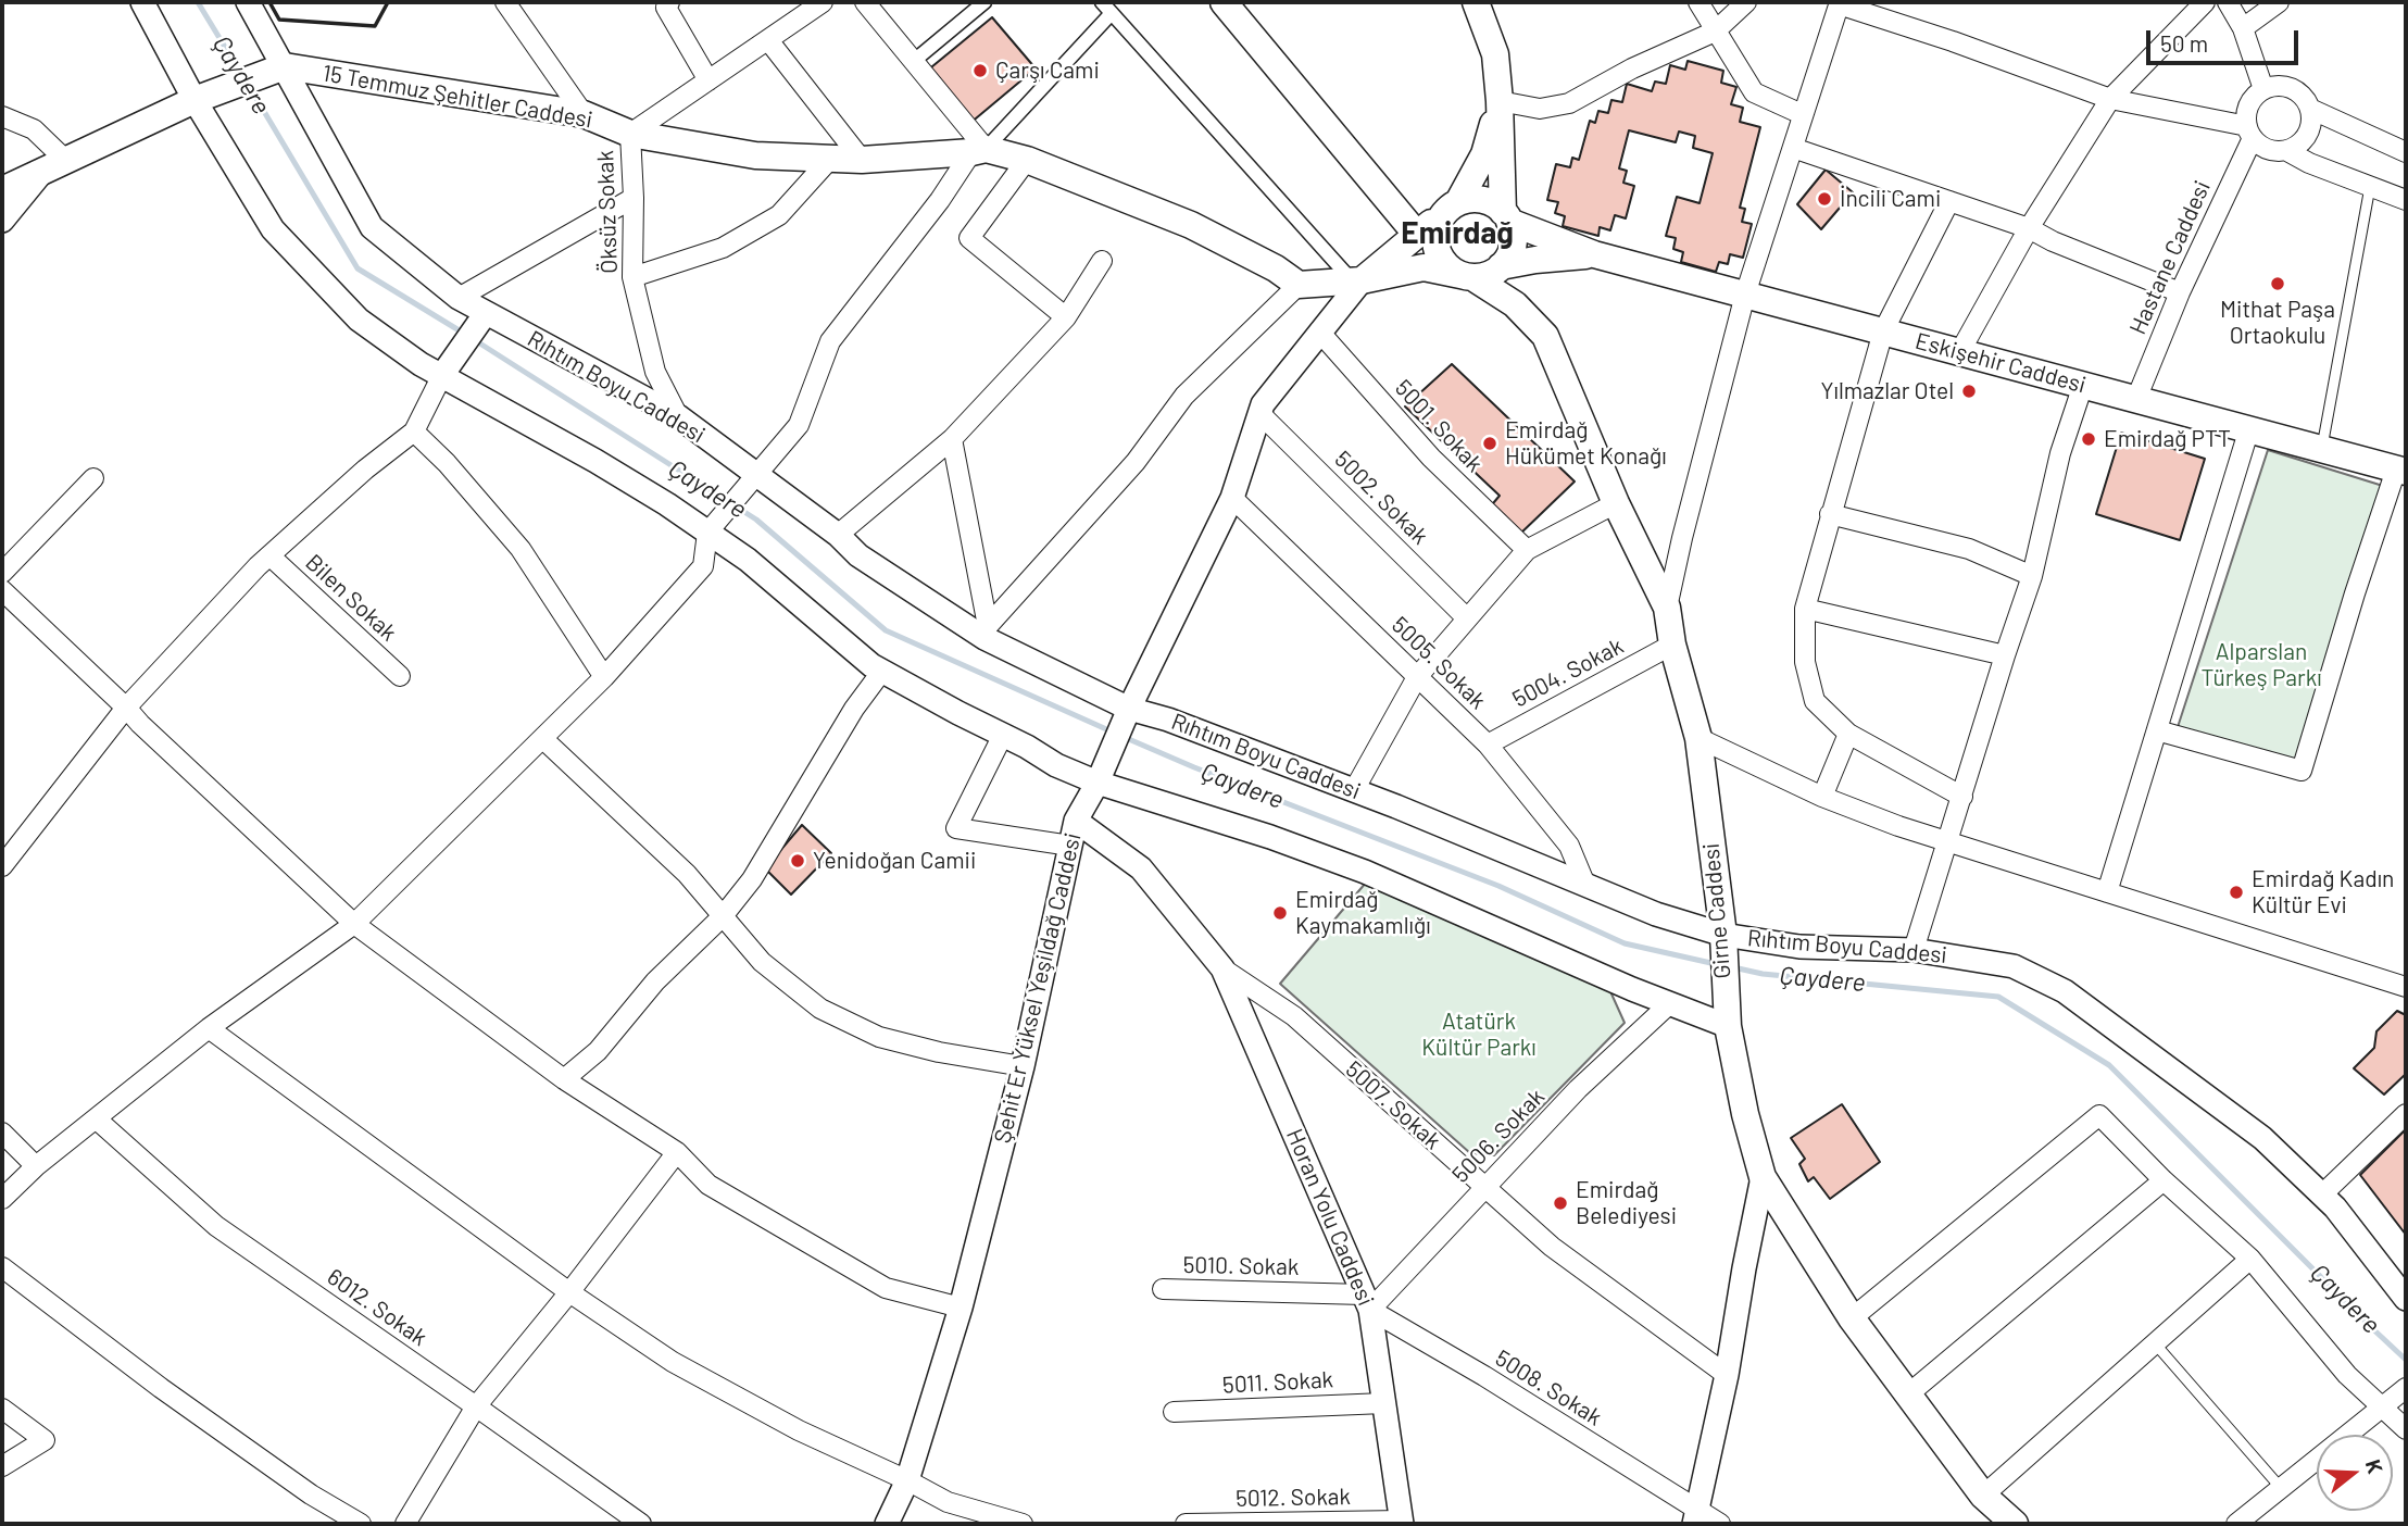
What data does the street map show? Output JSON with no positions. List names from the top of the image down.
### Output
{
  "streets": {
    "main road": ["15 Temmuz Şehitler Caddesi", "Eskişehir Caddesi", "Girne Caddesi"],
    "street": [
      "Öksüz Sokak",
      "Hastane Caddesi",
      "Rıhtım Boyu Caddesi",
      "5001. Sokak",
      "5002. Sokak",
      "Bilen Sokak",
      "5005. Sokak",
      "5004. Sokak",
      "Şehit Er Yüksel Yeşildağ Caddesi",
      "5007. Sokak",
      "5006. Sokak",
      "Horan Yolu Caddesi",
      "5010. Sokak",
      "6012. Sokak",
      "5011. Sokak",
      "5008. Sokak",
      "5012. Sokak"
    ]
  },
  "crossings": [
    ["15 Temmuz Şehitler Caddesi", "Öksüz Sokak"],
    ["15 Temmuz Şehitler Caddesi", "Rıhtım Boyu Caddesi"],
    ["Öksüz Sokak", "Rıhtım Boyu Caddesi"],
    ["Hastane Caddesi", "Eskişehir Caddesi"],
    ["Eskişehir Caddesi", "Girne Caddesi"],
    ["Rıhtım Boyu Caddesi", "5005. Sokak"],
    ["Rıhtım Boyu Caddesi", "Girne Caddesi"],
    ["Rıhtım Boyu Caddesi", "Şehit Er Yüksel Yeşildağ Caddesi"],
    ["5001. Sokak", "Şehit Er Yüksel Yeşildağ Caddesi"],
    ["5002. Sokak", "Şehit Er Yüksel Yeşildağ Caddesi"],
    ["5005. Sokak", "5004. Sokak"],
    ["5005. Sokak", "Şehit Er Yüksel Yeşildağ Caddesi"],
    ["5004. Sokak", "Girne Caddesi"],
    ["Şehit Er Yüksel Yeşildağ Caddesi", "5007. Sokak"],
    ["5007. Sokak", "5006. Sokak"],
    ["5007. Sokak", "Horan Yolu Caddesi"],
    ["5006. Sokak", "Horan Yolu Caddesi"],
    ["5006. Sokak", "5010. Sokak"],
    ["5006. Sokak", "5008. Sokak"],
    ["Horan Yolu Caddesi", "5010. Sokak"],
    ["Horan Yolu Caddesi", "5011. Sokak"],
    ["Horan Yolu Caddesi", "5008. Sokak"],
    ["Horan Yolu Caddesi", "5012. Sokak"],
    ["5010. Sokak", "5008. Sokak"]
  ],
  "districts": ["Emirdağ"],
  "water": ["Çaydere"],
  "parks": ["Alparslan Türkeş Parkı", "Atatürk Kültür Parkı"],
  "places": [
    "Çarşı Cami",
    "İncili Cami",
    "Mithat Paşa Ortaokulu",
    "Yılmazlar Otel",
    "Emirdağ PTT",
    "Emirdağ Hükümet Konağı",
    "Yenidoğan Camii",
    "Emirdağ Kadın Kültür Evi",
    "Emirdağ Kaymakamlığı",
    "Emirdağ Belediyesi"
  ],
  "scale_bar": "50 m",
  "north": "right"
}
